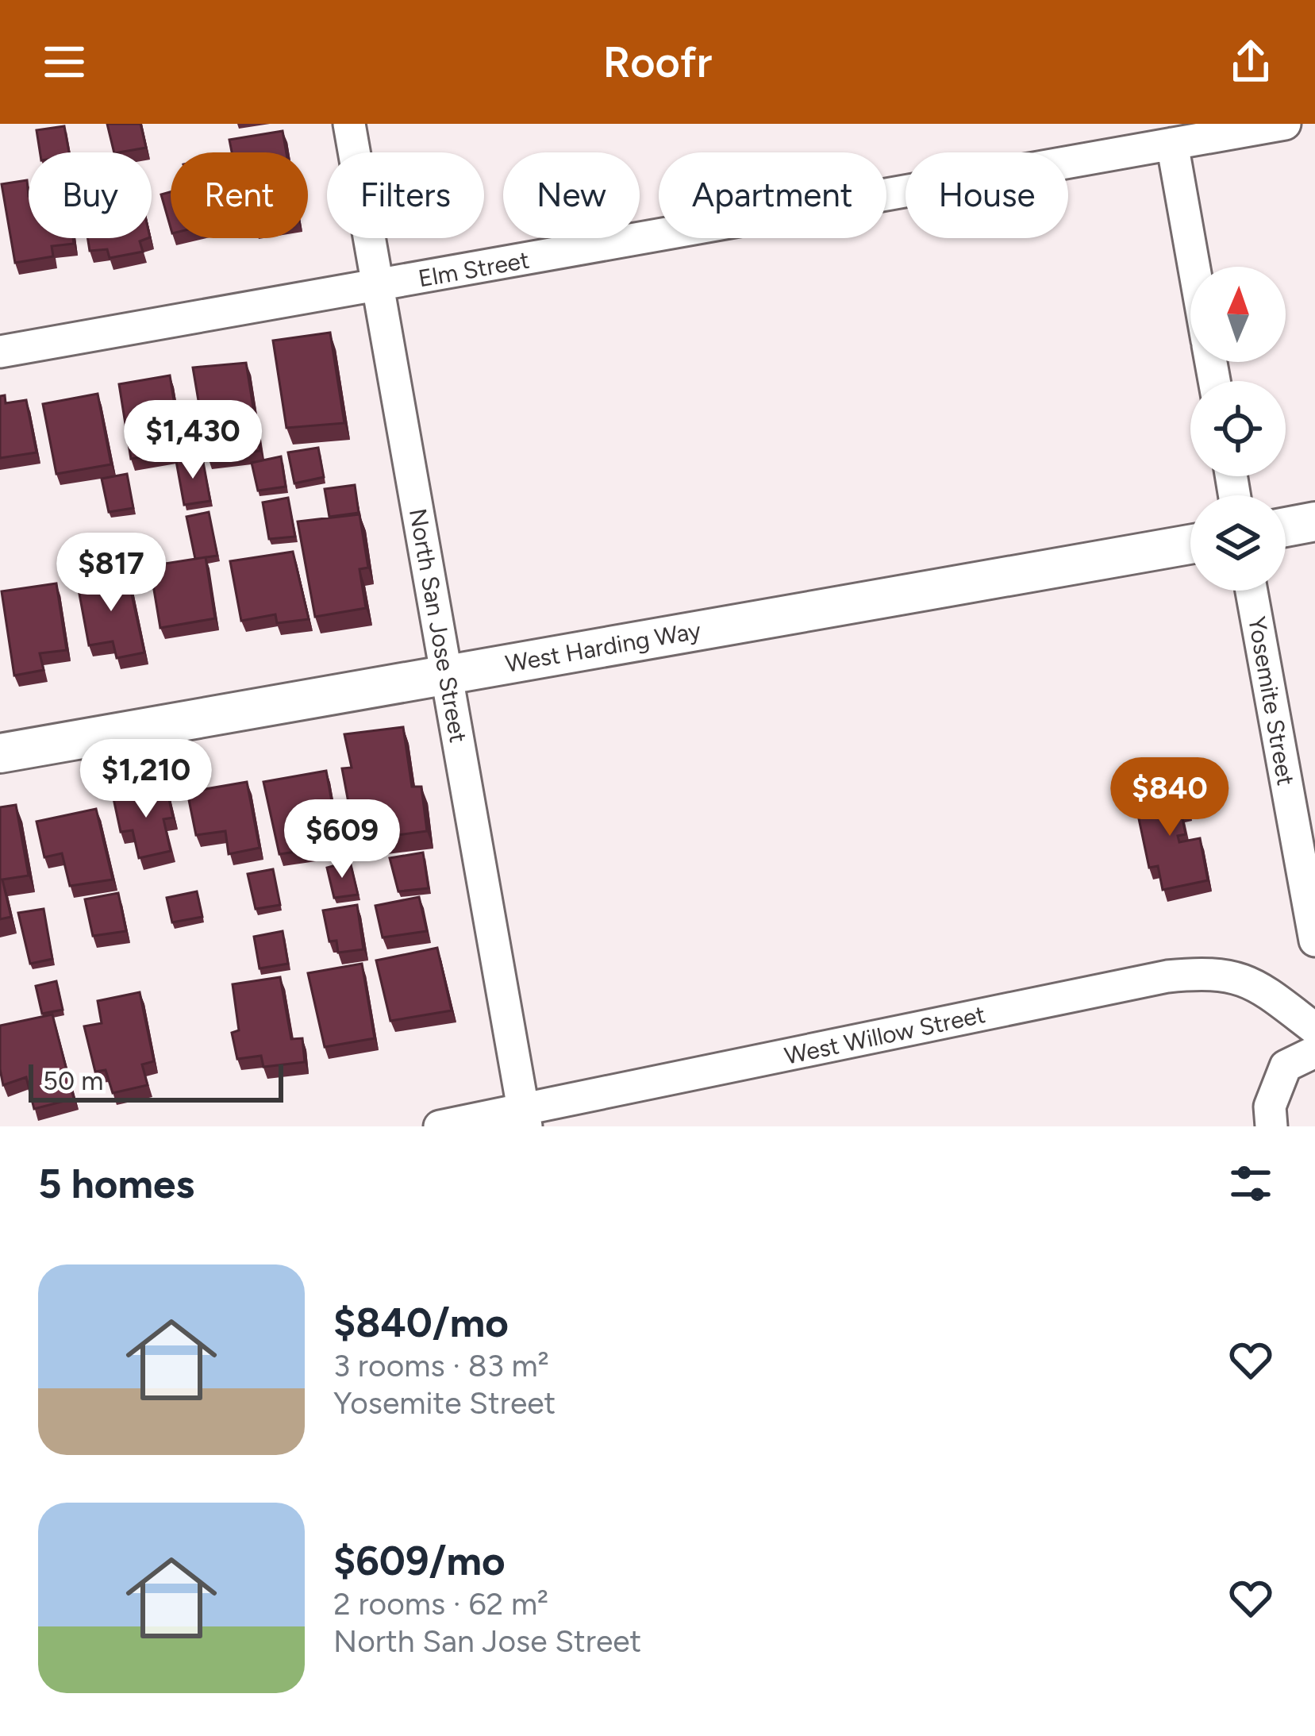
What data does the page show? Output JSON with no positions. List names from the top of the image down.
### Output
{
  "streets": {
    "street": [
      "Elm Street",
      "North San Jose Street",
      "West Harding Way",
      "Yosemite Street",
      "West Willow Street"
    ]
  },
  "crossings": [
    ["Elm Street", "North San Jose Street"],
    ["North San Jose Street", "West Harding Way"],
    ["North San Jose Street", "West Willow Street"]
  ],
  "scale_bar": "50 m",
  "north": "top",
  "page": {
    "header": "Roofr",
    "chip": [
      "Buy",
      "Rent",
      "Filters",
      "New",
      "Apartment",
      "House"
    ],
    "price": [
      "$1,430",
      "$817",
      "$1,210",
      "$840",
      "$609"
    ],
    "scale": "50 m",
    "heading": "5 homes",
    "list": [
      {
        "name": "$840/mo",
        "note": "3 rooms · 83 m² · Yosemite Street"
      },
      {
        "name": "$609/mo",
        "note": "2 rooms · 62 m² · North San Jose Street"
      }
    ]
  }
}
